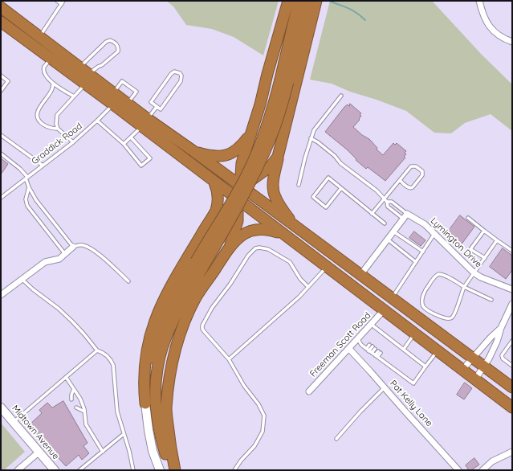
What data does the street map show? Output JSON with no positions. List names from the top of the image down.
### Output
{
  "streets": {
    "street": [
      "Lymington Drive",
      "Freeman Scott Road",
      "Pat Kelly Lane",
      "Midtown Avenue"
    ],
    "lane": ["Graddick Road"]
  },
  "crossings": [
    ["Freeman Scott Road", "Pat Kelly Lane"]
  ]
}
